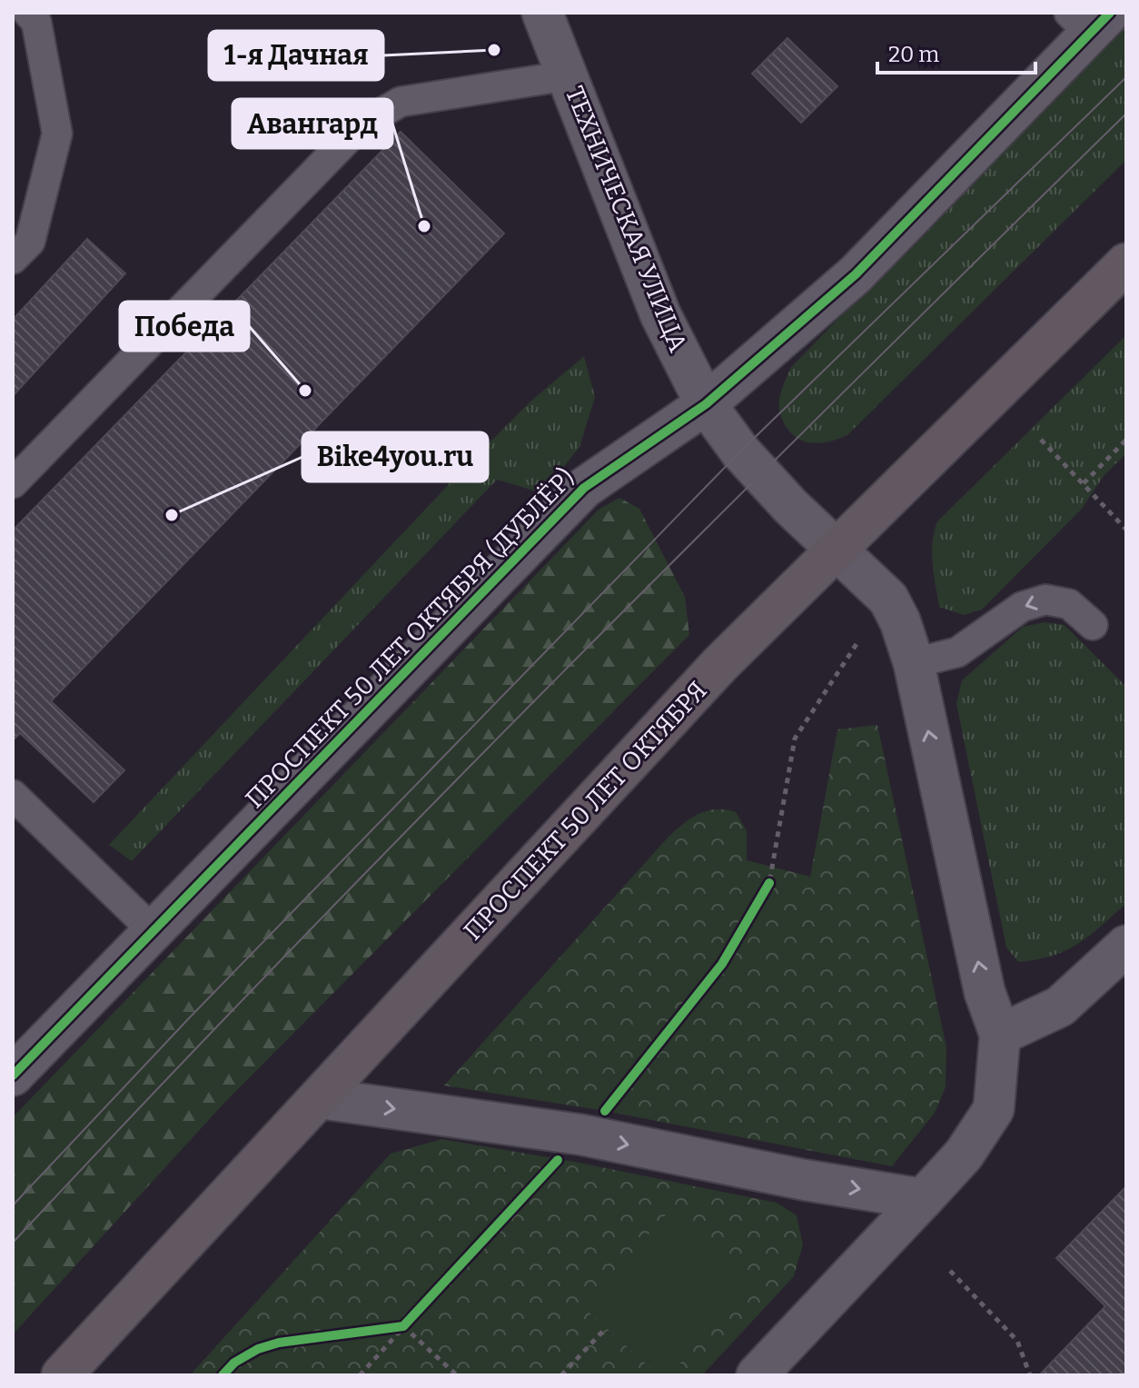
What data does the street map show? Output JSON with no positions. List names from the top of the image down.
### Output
{
  "streets": {
    "main road": ["ТЕХНИЧЕСКАЯ УЛИЦА", "ПРОСПЕКТ 50 ЛЕТ ОКТЯБРЯ (ДУБЛЁР)", "ПРОСПЕКТ 50 ЛЕТ ОКТЯБРЯ"]
  },
  "crossings": [
    ["ТЕХНИЧЕСКАЯ УЛИЦА", "ПРОСПЕКТ 50 ЛЕТ ОКТЯБРЯ (ДУБЛЁР)"],
    ["ТЕХНИЧЕСКАЯ УЛИЦА", "ПРОСПЕКТ 50 ЛЕТ ОКТЯБРЯ"]
  ],
  "places": [
    "1-я Дачная",
    "Авангард",
    "Победа",
    "Bike4you.ru"
  ],
  "scale_bar": "20 m"
}
